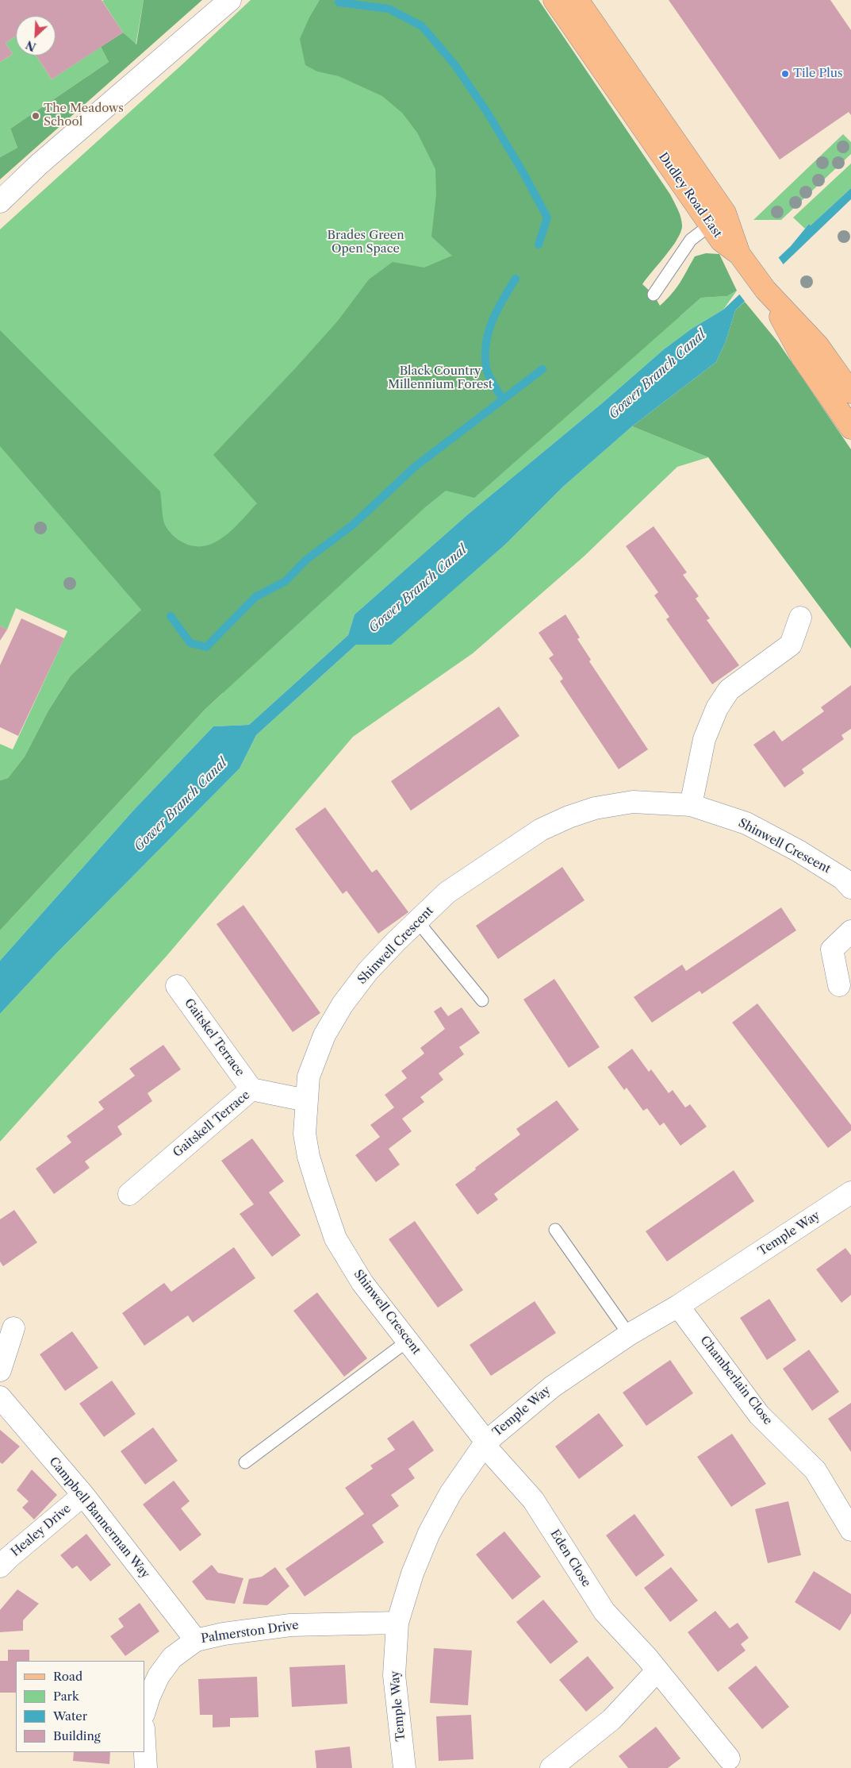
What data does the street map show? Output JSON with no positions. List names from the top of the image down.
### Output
{
  "streets": {
    "main road": ["Dudley Road East"],
    "street": [
      "Shinwell Crescent",
      "Gaitskel Terrace",
      "Gaitskell Terrace",
      "Temple Way",
      "Chamberlain Close",
      "Campbell Bannerman Way",
      "Healey Drive",
      "Eden Close",
      "Palmerston Drive"
    ]
  },
  "crossings": [
    ["Shinwell Crescent", "Gaitskell Terrace"],
    ["Shinwell Crescent", "Temple Way"],
    ["Shinwell Crescent", "Eden Close"],
    ["Gaitskel Terrace", "Gaitskell Terrace"],
    ["Temple Way", "Chamberlain Close"],
    ["Temple Way", "Eden Close"],
    ["Temple Way", "Palmerston Drive"],
    ["Campbell Bannerman Way", "Healey Drive"],
    ["Campbell Bannerman Way", "Palmerston Drive"]
  ],
  "water": ["Gower Branch Canal"],
  "parks": ["Brades Green Open Space", "Black Country Millennium Forest"],
  "places": ["Tile Plus", "The Meadows School"],
  "legend": [
    "Road",
    "Park",
    "Water",
    "Building"
  ],
  "north": "bottom left"
}
